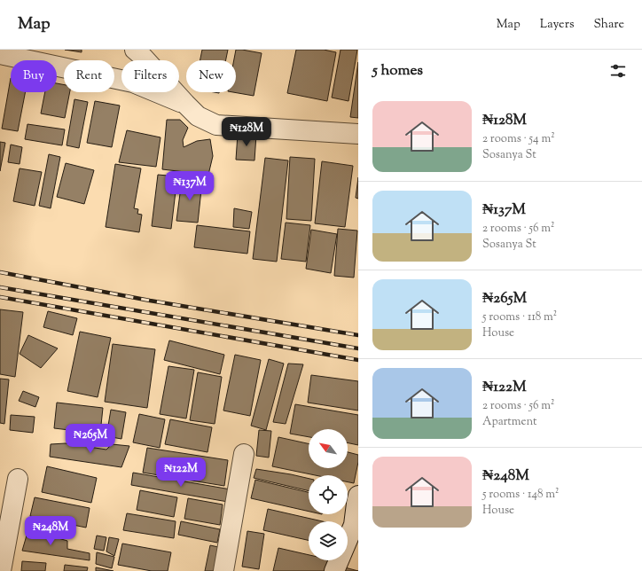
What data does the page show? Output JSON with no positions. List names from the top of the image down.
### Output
{
  "north": "top left",
  "page": {
    "header": "Map",
    "nav": ["Map", "Layers", "Share"],
    "heading": "5 homes",
    "chip": [
      "Buy",
      "Rent",
      "Filters",
      "New"
    ],
    "list": [
      {
        "name": "₦128M",
        "note": "2 rooms · 54 m² · Sosanya St"
      },
      {
        "name": "₦137M",
        "note": "2 rooms · 56 m² · Sosanya St"
      },
      {
        "name": "₦265M",
        "note": "5 rooms · 118 m² · House"
      },
      {
        "name": "₦122M",
        "note": "2 rooms · 56 m² · Apartment"
      },
      {
        "name": "₦248M",
        "note": "5 rooms · 148 m² · House"
      }
    ],
    "price": [
      "₦128M",
      "₦137M",
      "₦265M",
      "₦122M",
      "₦248M"
    ]
  }
}
